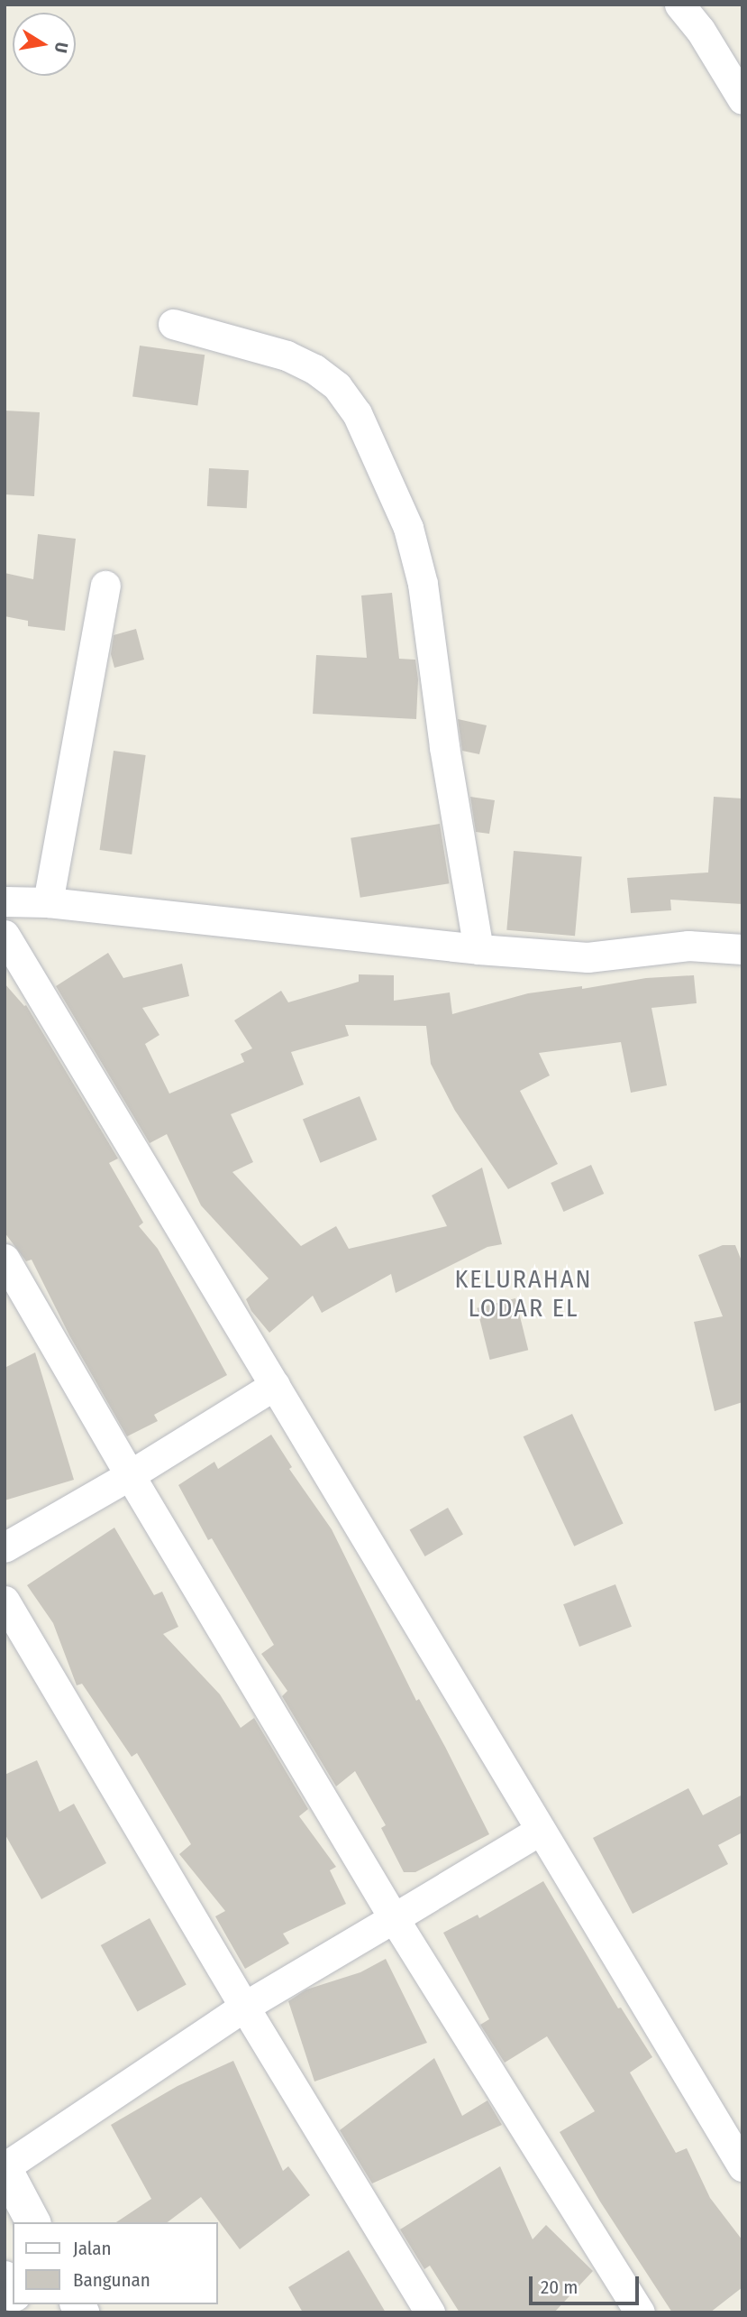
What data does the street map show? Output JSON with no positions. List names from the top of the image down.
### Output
{
  "districts": ["KELURAHAN LODAR EL"],
  "legend": ["Jalan", "Bangunan"],
  "scale_bar": "20 m",
  "north": "right"
}
